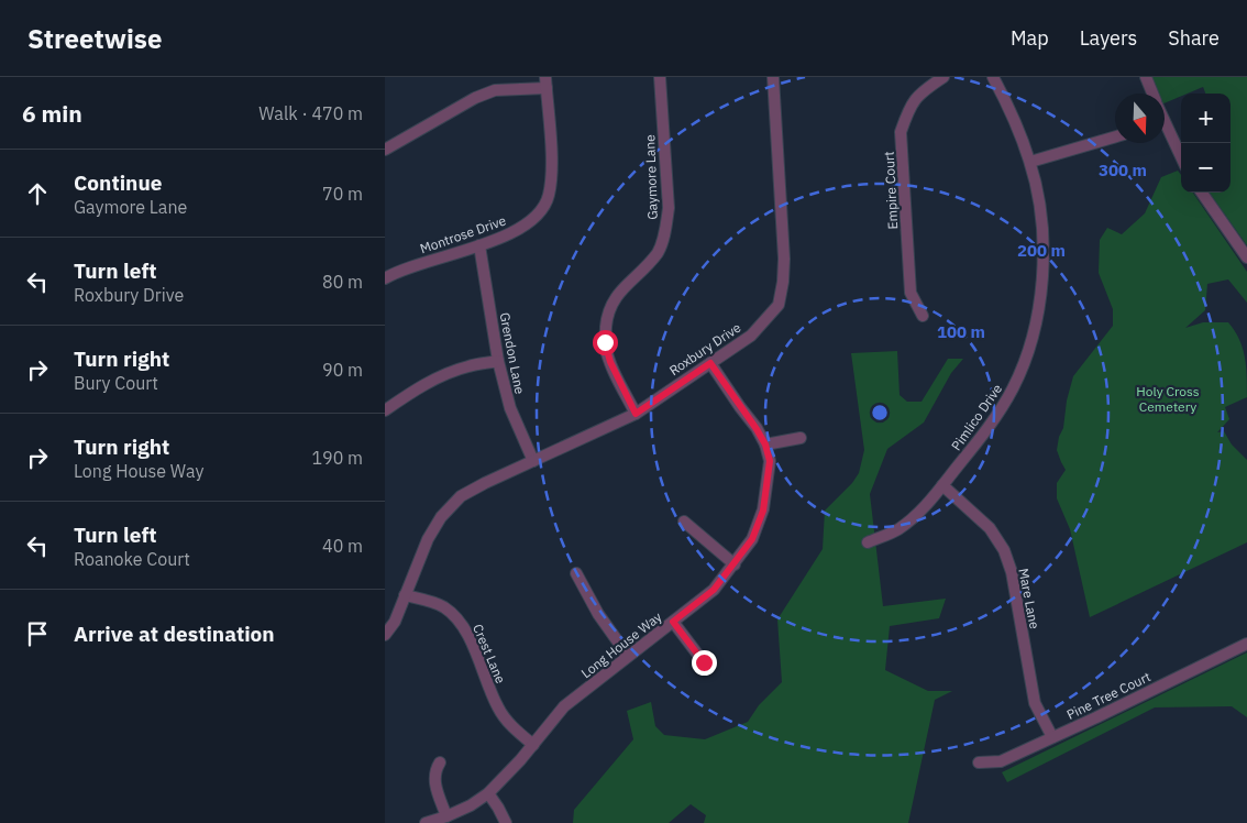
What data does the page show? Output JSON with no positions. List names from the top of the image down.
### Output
{
  "streets": {
    "street": [
      "Gaymore Lane",
      "Empire Court",
      "Montrose Drive",
      "Roxbury Drive",
      "Grendon Lane",
      "Pimlico Drive",
      "Mare Lane",
      "Long House Way",
      "Crest Lane",
      "Pine Tree Court"
    ]
  },
  "crossings": [
    ["Gaymore Lane", "Roxbury Drive"],
    ["Montrose Drive", "Grendon Lane"],
    ["Roxbury Drive", "Grendon Lane"],
    ["Roxbury Drive", "Crest Lane"],
    ["Pimlico Drive", "Mare Lane"],
    ["Mare Lane", "Pine Tree Court"],
    ["Long House Way", "Crest Lane"]
  ],
  "parks": ["Holy Cross Cemetery"],
  "north": "bottom",
  "page": {
    "header": "Streetwise",
    "nav": ["Map", "Layers", "Share"],
    "heading": ["6 min", "Walk · 470 m"],
    "map_buttons": ["+", "−"],
    "list": [
      ["Continue", "Gaymore Lane", "70 m"],
      ["Turn left", "Roxbury Drive", "80 m"],
      ["Turn right", "Bury Court", "90 m"],
      ["Turn right", "Long House Way", "190 m"],
      ["Turn left", "Roanoke Court", "40 m"],
      "Arrive at destination"
    ]
  },
  "rings": ["300 m", "200 m", "100 m"]
}
